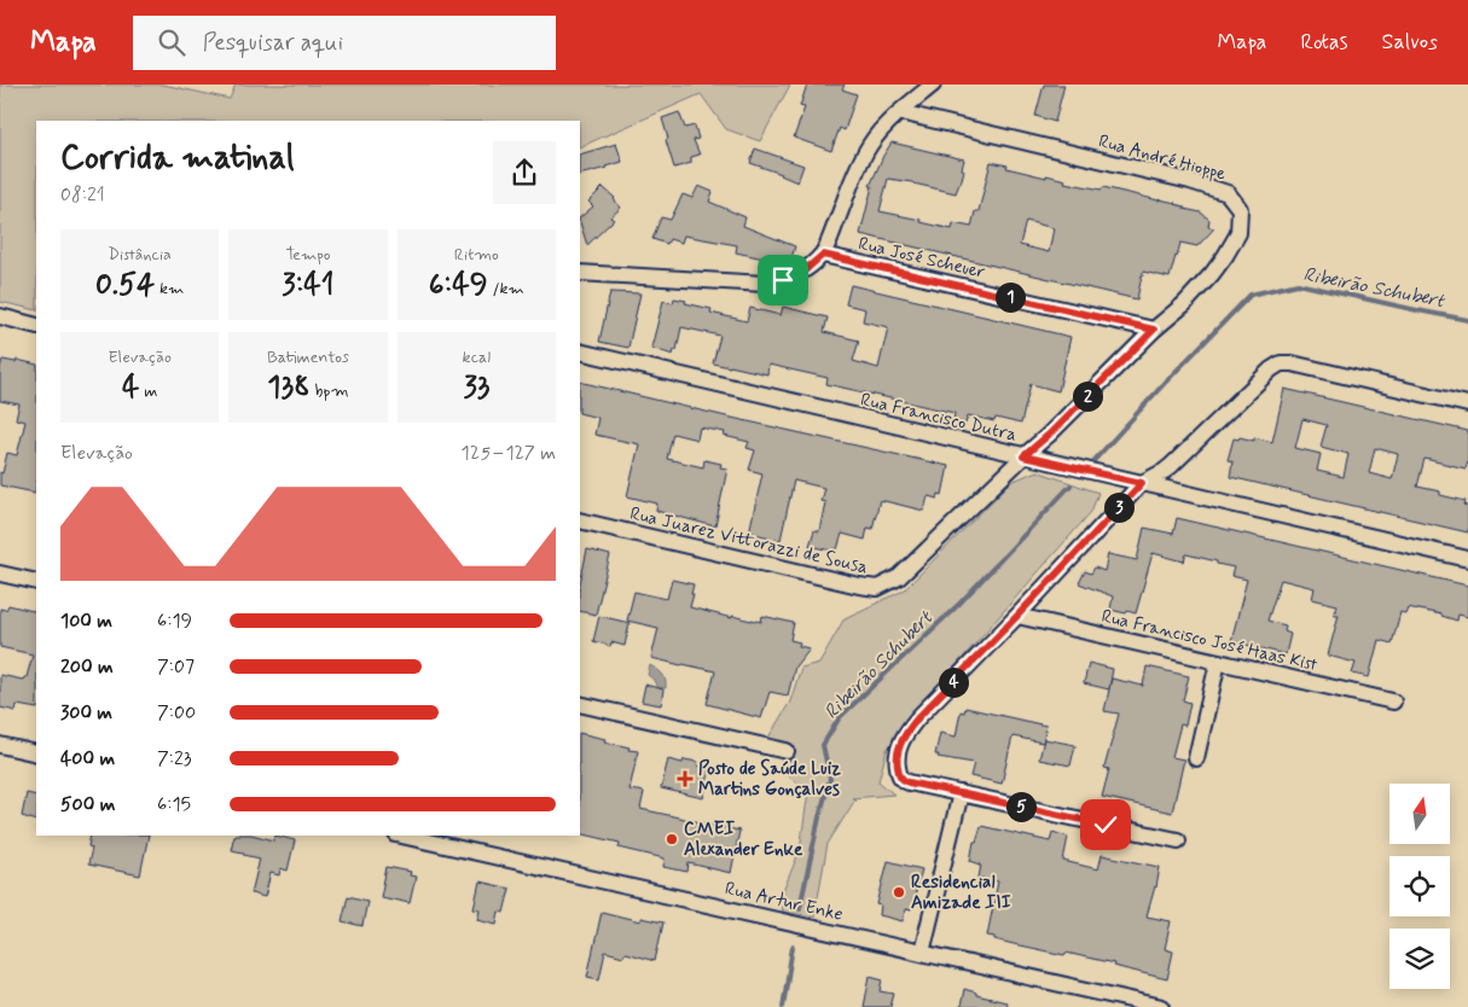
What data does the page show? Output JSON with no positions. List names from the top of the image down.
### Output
{
  "streets": {
    "street": [
      "Rua André Hioppe",
      "Rua José Scheuer",
      "Rua Francisco Dutra",
      "Rua Juarez Vittorazzi de Sousa",
      "Rua Francisco José Haas Kist",
      "Rua Artur Enke"
    ]
  },
  "crossings": [
    ["Rua André Hioppe", "Rua José Scheuer"],
    ["Rua André Hioppe", "Rua Francisco Dutra"],
    ["Rua André Hioppe", "Rua Juarez Vittorazzi de Sousa"]
  ],
  "water": ["Ribeirão Schubert"],
  "places": {
    "health": ["Posto de Saúde Luiz Martins Gonçalves"],
    "other": ["CMEI Alexander Enke", "Residencial Amizade III"]
  },
  "north": "top",
  "page": {
    "header": "Mapa",
    "search": "Pesquisar aqui",
    "nav": ["Mapa", "Rotas", "Salvos"],
    "heading": ["Corrida matinal", "08:21"],
    "stats": [
      ["Distância", "0.54 km"],
      ["Tempo", "3:41"],
      ["Ritmo", "6:49 /km"],
      ["Elevação", "4 m"],
      ["Batimentos", "138 bpm"],
      ["kcal", "33"]
    ],
    "pins": [
      "1",
      "2",
      "3",
      "4",
      "5"
    ],
    "chart": ["Elevação", "125–127 m"],
    "list": [
      {
        "name": "100 m",
        "note": "6:19"
      },
      {
        "name": "200 m",
        "note": "7:07"
      },
      {
        "name": "300 m",
        "note": "7:00"
      },
      {
        "name": "400 m",
        "note": "7:23"
      },
      {
        "name": "500 m",
        "note": "6:15"
      }
    ]
  }
}
